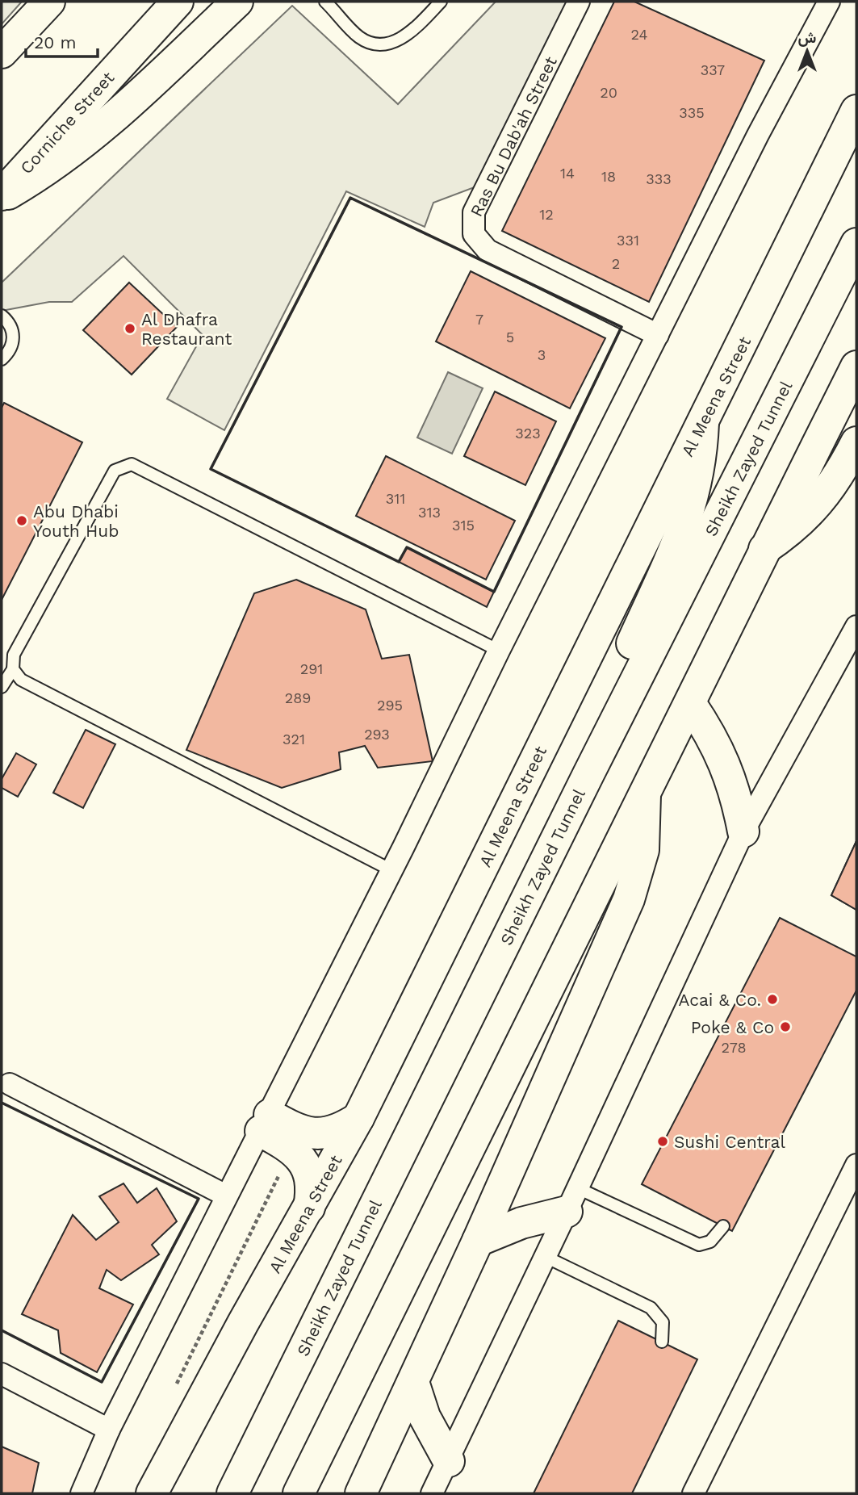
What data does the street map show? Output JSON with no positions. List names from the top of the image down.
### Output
{
  "streets": {
    "main road": ["Corniche Street", "Al Meena Street", "Sheikh Zayed Tunnel"],
    "street": ["Ras Bu Dab'ah Street"]
  },
  "places": [
    "Al Dhafra Restaurant",
    "Abu Dhabi Youth Hub",
    "Acai & Co.",
    "Poke & Co",
    "Sushi Central"
  ],
  "house_numbers": [
    "24",
    "337",
    "20",
    "335",
    "14",
    "18",
    "333",
    "12",
    "331",
    "2",
    "7",
    "5",
    "3",
    "323",
    "311",
    "313",
    "315",
    "291",
    "289",
    "295",
    "293",
    "321",
    "278"
  ],
  "scale_bar": "20 m",
  "north": "top"
}
